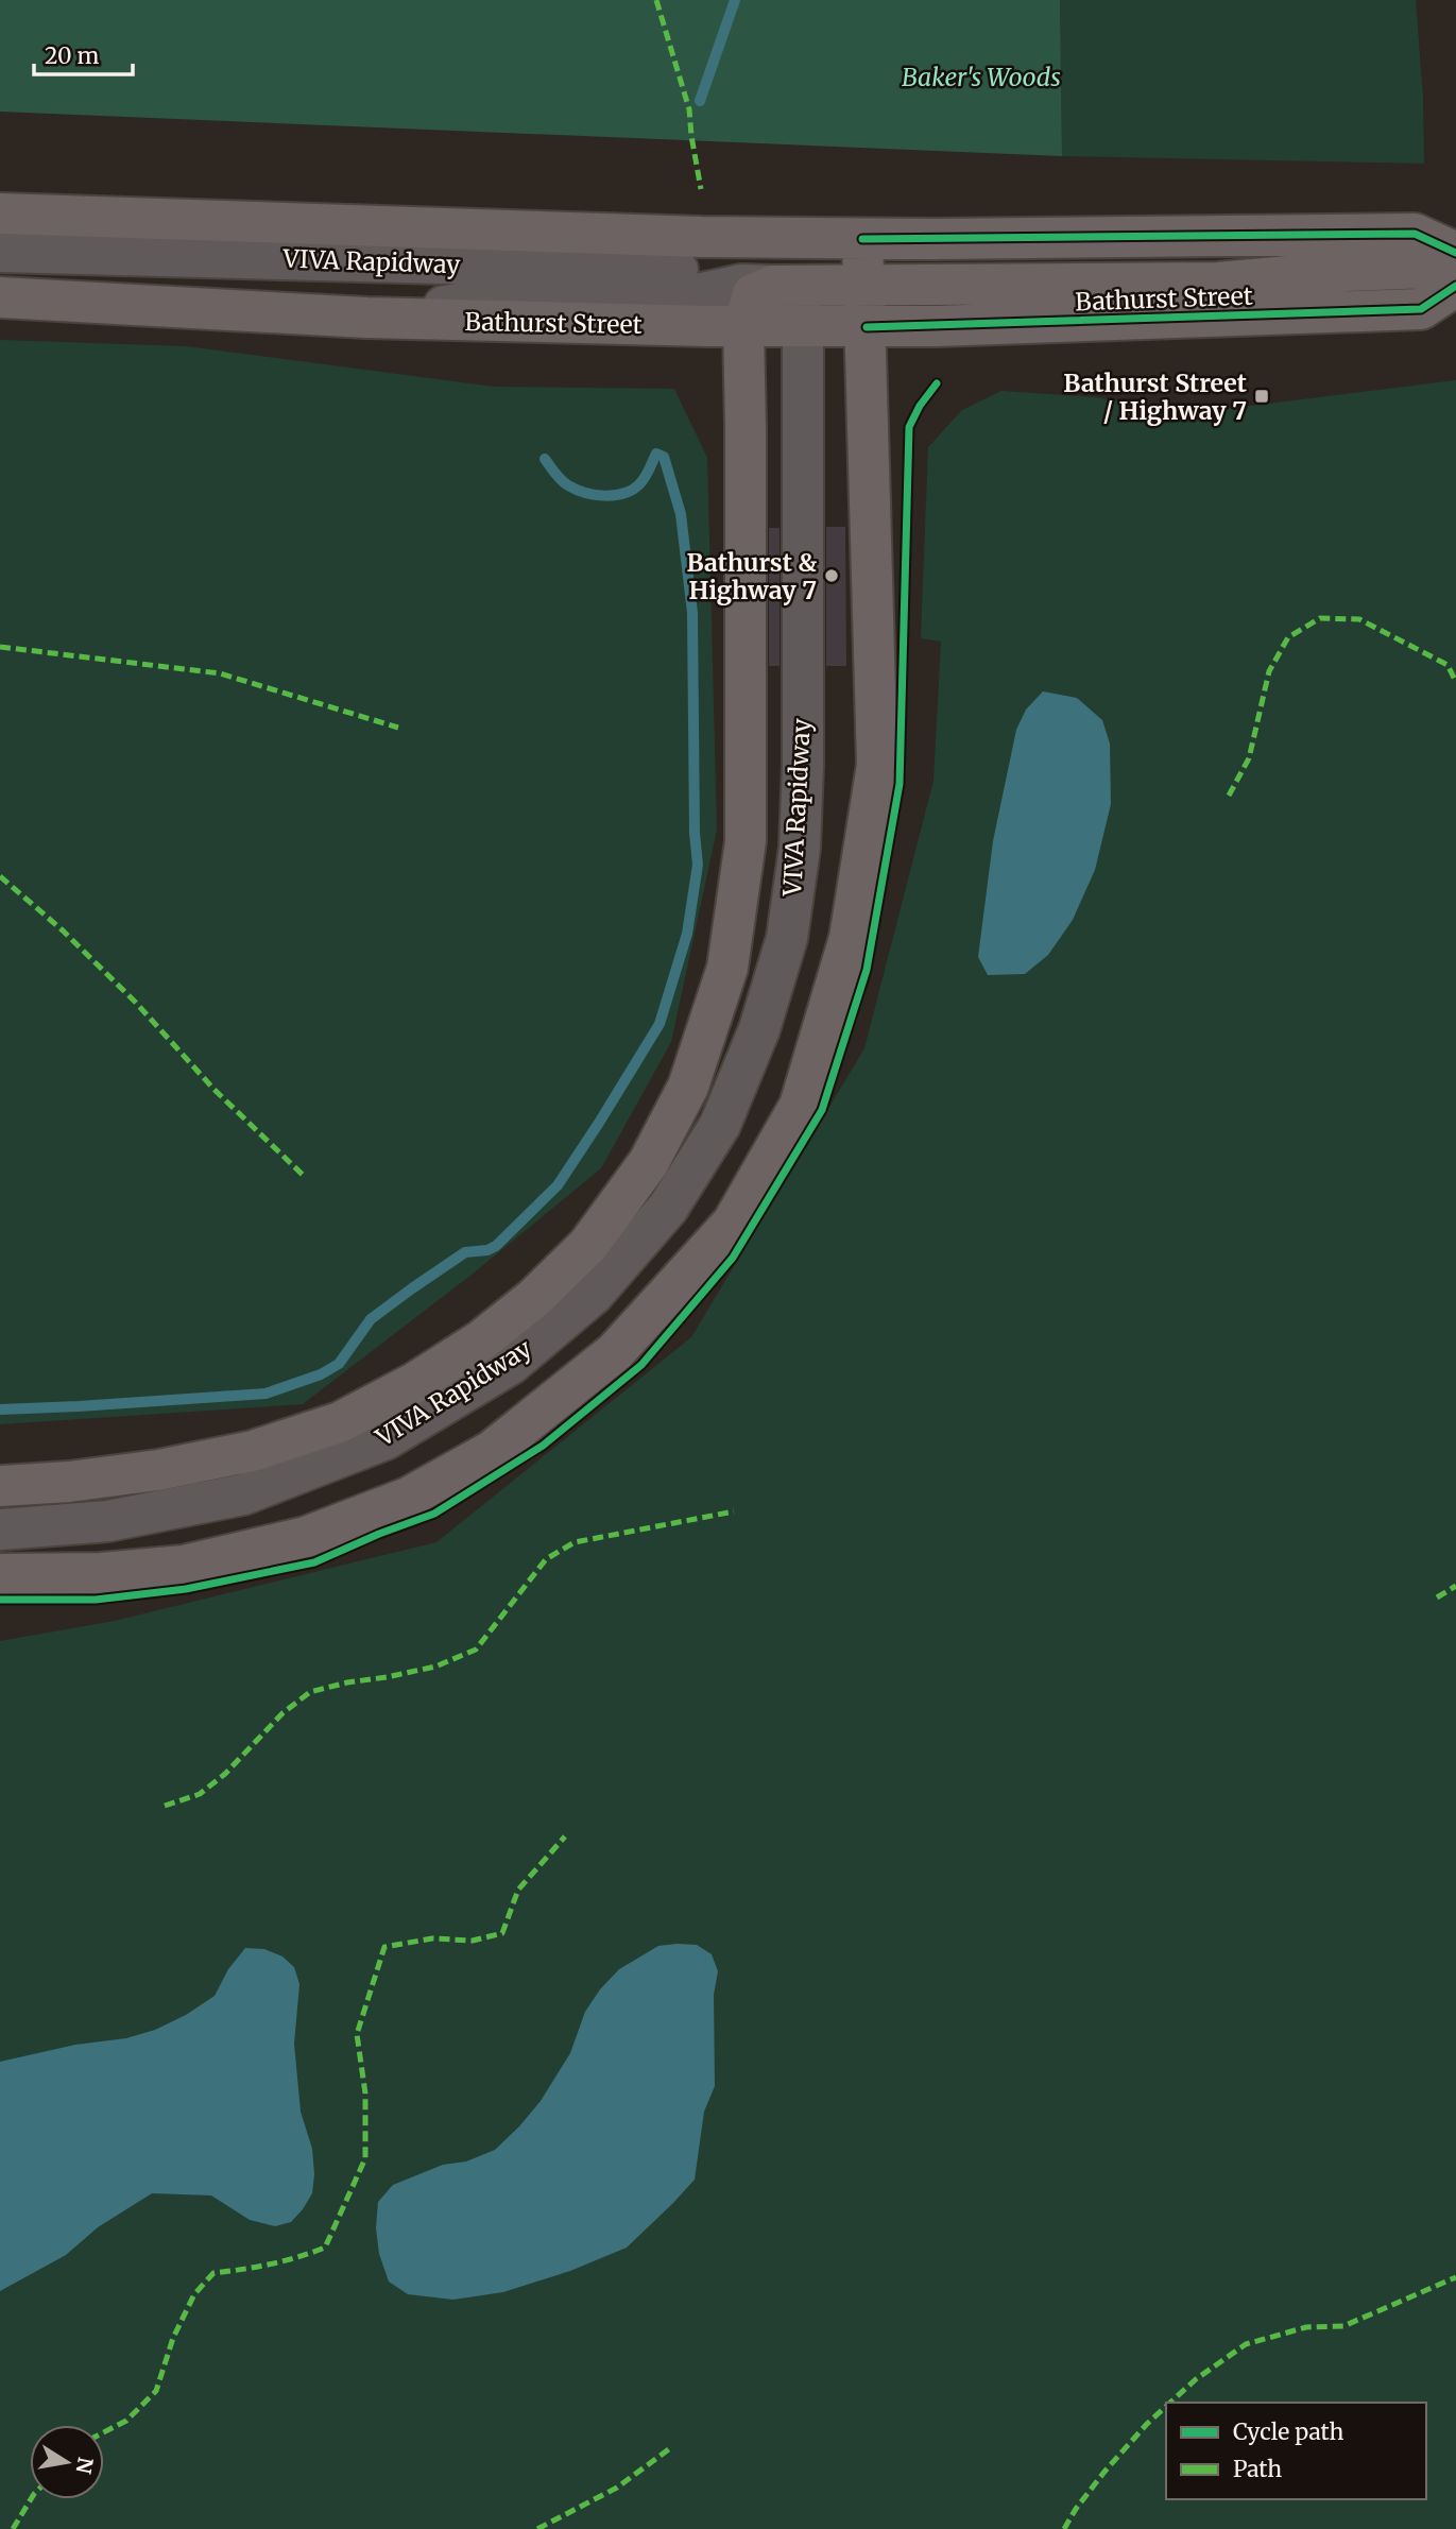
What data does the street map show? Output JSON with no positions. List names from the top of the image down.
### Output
{
  "streets": {
    "main road": ["Bathurst Street"],
    "lane": ["VIVA Rapidway"]
  },
  "crossings": [
    ["VIVA Rapidway", "Bathurst Street"]
  ],
  "parks": ["Baker's Woods"],
  "places": {
    "transit": ["Bathurst Street / Highway 7"],
    "other": ["Bathurst & Highway 7"]
  },
  "legend": ["Cycle path", "Path"],
  "scale_bar": "20 m",
  "north": "right"
}
